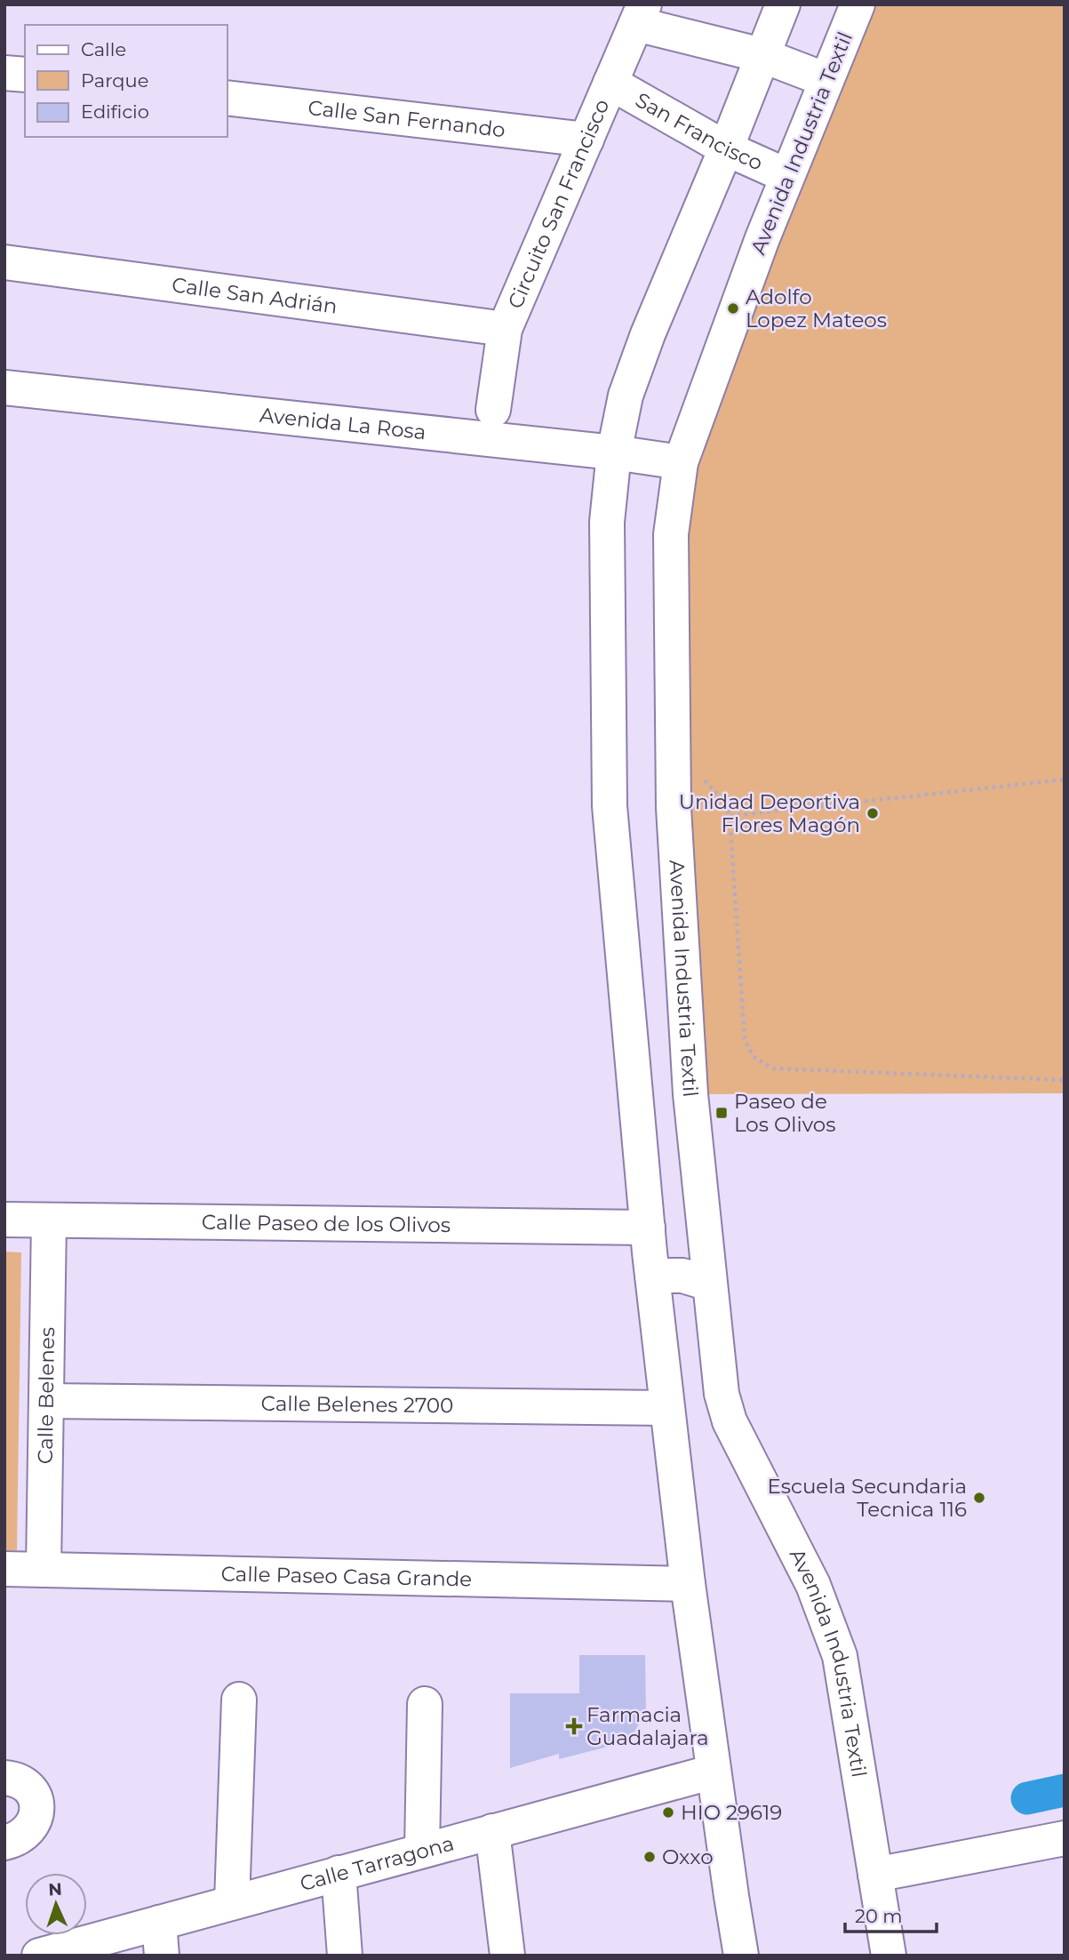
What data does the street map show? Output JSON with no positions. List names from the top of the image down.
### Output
{
  "streets": {
    "street": [
      "Calle San Fernando",
      "San Francisco",
      "Avenida Industria Textil",
      "Circuito San Francisco",
      "Calle San Adrián",
      "Avenida La Rosa",
      "Calle Paseo de los Olivos",
      "Calle Belenes",
      "Calle Belenes 2700",
      "Calle Paseo Casa Grande",
      "Calle Tarragona"
    ]
  },
  "crossings": [
    ["Calle San Fernando", "Circuito San Francisco"],
    ["San Francisco", "Avenida Industria Textil"],
    ["San Francisco", "Circuito San Francisco"],
    ["Avenida Industria Textil", "Avenida La Rosa"],
    ["Circuito San Francisco", "Calle San Adrián"],
    ["Calle Paseo de los Olivos", "Calle Belenes"],
    ["Calle Belenes", "Calle Belenes 2700"],
    ["Calle Belenes", "Calle Paseo Casa Grande"]
  ],
  "places": {
    "other": [
      "Adolfo Lopez Mateos",
      "Unidad Deportiva Flores Magón",
      "Escuela Secundaria Tecnica 116",
      "HIO 29619",
      "Oxxo"
    ],
    "transit": ["Paseo de Los Olivos"],
    "health": ["Farmacia Guadalajara"]
  },
  "legend": ["Calle", "Parque", "Edificio"],
  "scale_bar": "20 m",
  "north": "top"
}
